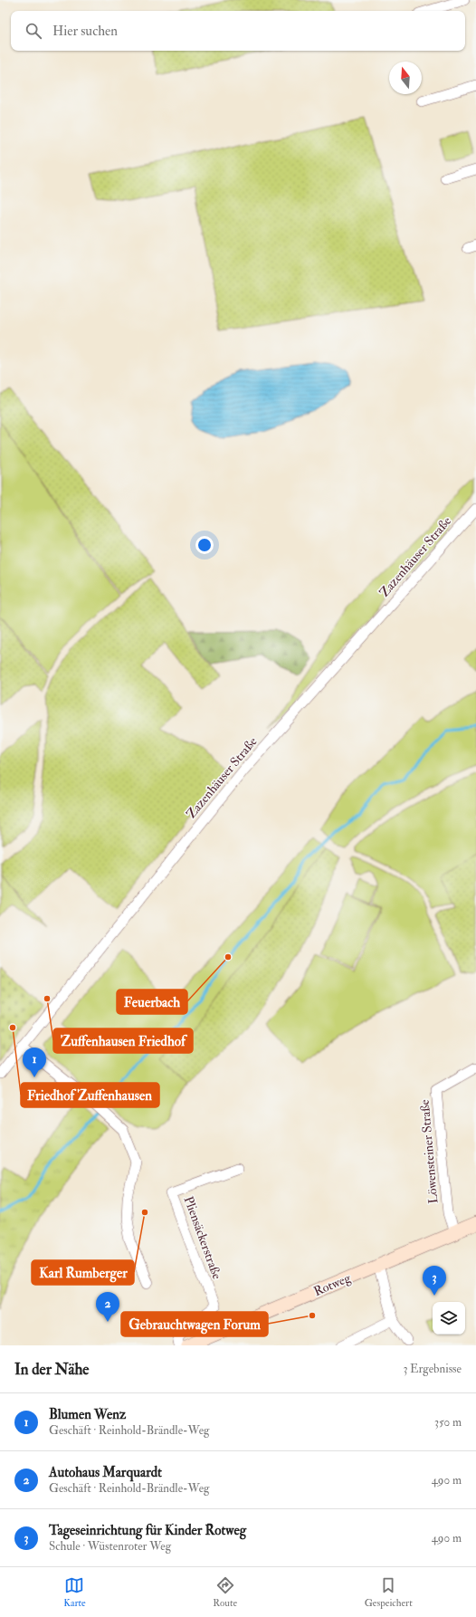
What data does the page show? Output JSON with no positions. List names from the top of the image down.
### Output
{
  "streets": {
    "main road": ["Rotweg"],
    "street": ["Zazenhäuser Straße", "Löwensteiner Straße", "Pliensäckerstraße"]
  },
  "crossings": [
    ["Löwensteiner Straße", "Rotweg"]
  ],
  "places": [
    "Feuerbach",
    "Zuffenhausen Friedhof",
    "Friedhof Zuffenhausen",
    "Karl Rumberger",
    "Gebrauchtwagen Forum"
  ],
  "north": "top",
  "page": {
    "search": "Hier suchen",
    "pins": ["1", "3", "2"],
    "heading": ["In der Nähe", "3 Ergebnisse"],
    "list": [
      {
        "mark": "1",
        "name": "Blumen Wenz",
        "note": "Geschäft · Reinhold-Brändle-Weg",
        "value": "350 m"
      },
      {
        "mark": "2",
        "name": "Autohaus Marquardt",
        "note": "Geschäft · Reinhold-Brändle-Weg",
        "value": "490 m"
      },
      {
        "mark": "3",
        "name": "Tageseinrichtung für Kinder Rotweg",
        "note": "Schule · Wüstenroter Weg",
        "value": "490 m"
      }
    ],
    "nav": ["Karte", "Route", "Gespeichert"]
  }
}
